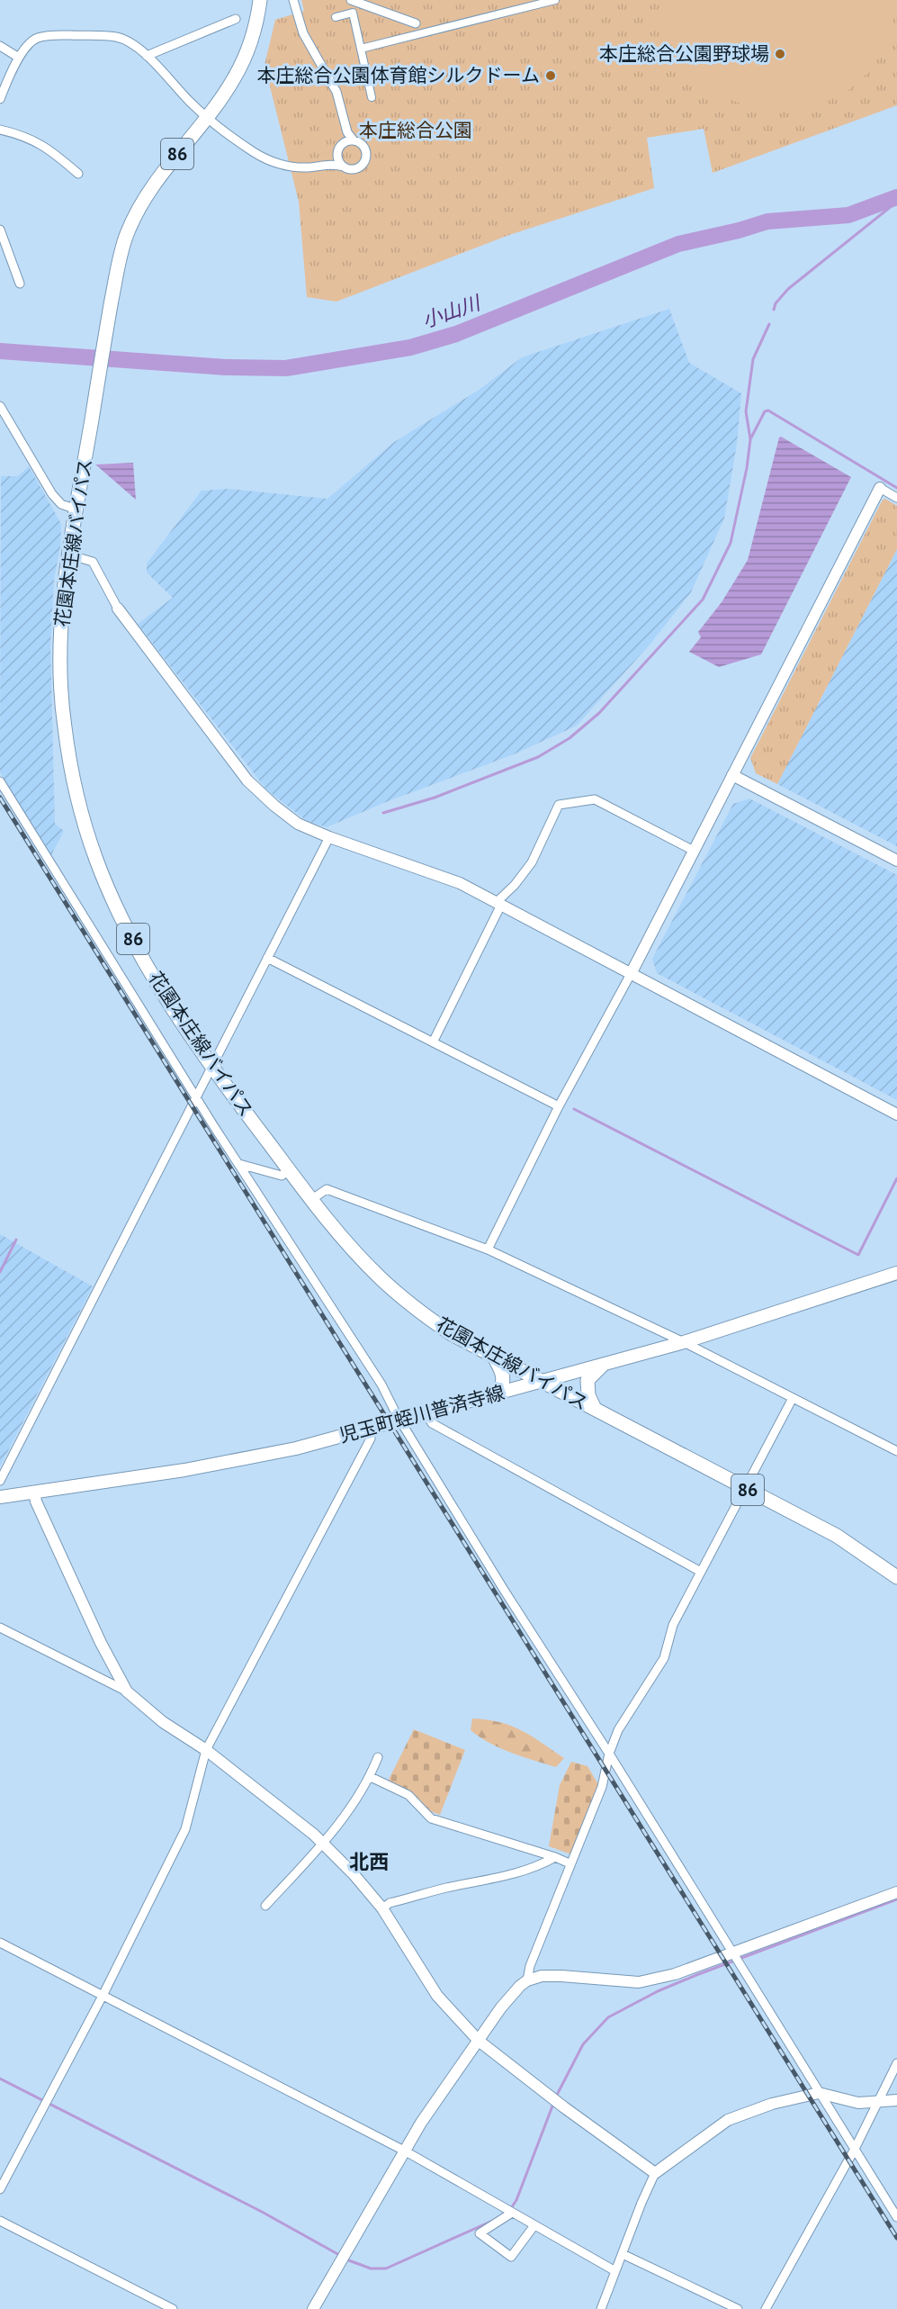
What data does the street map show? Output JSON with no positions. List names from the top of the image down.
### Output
{
  "streets": {
    "main road": ["86", "花園本庄線バイパス", "児玉町蛭川普済寺線"]
  },
  "crossings": [
    ["花園本庄線バイパス", "児玉町蛭川普済寺線"]
  ],
  "districts": ["北西"],
  "water": ["小山川"],
  "parks": ["本庄総合公園"],
  "places": ["本庄総合公園野球場", "本庄総合公園体育館シルクドーム"]
}
